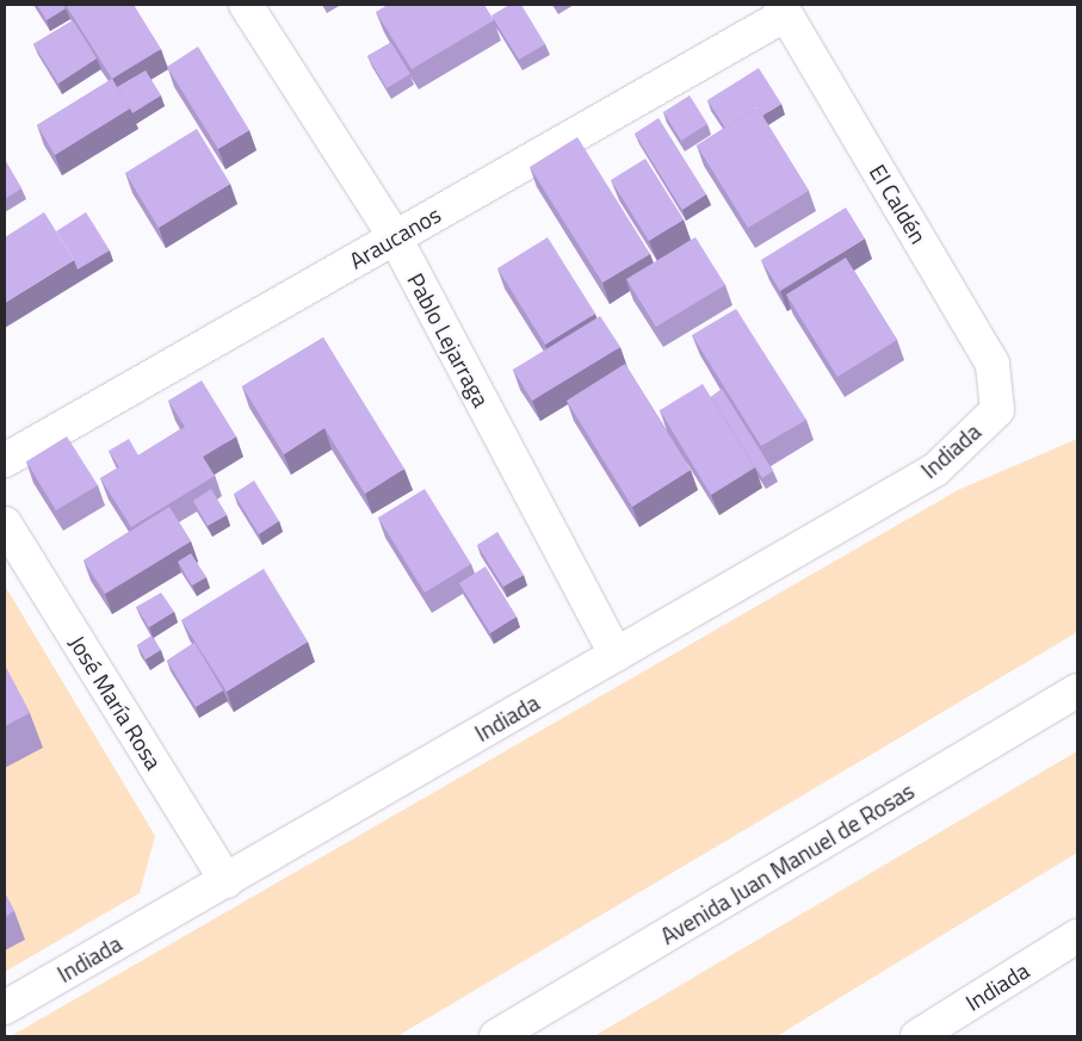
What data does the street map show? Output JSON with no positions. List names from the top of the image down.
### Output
{
  "streets": {
    "street": [
      "El Caldén",
      "Araucanos",
      "Pablo Lejarraga",
      "Indiada",
      "José María Rosa",
      "Avenida Juan Manuel de Rosas"
    ]
  },
  "crossings": [
    ["El Caldén", "Araucanos"],
    ["El Caldén", "Indiada"],
    ["Araucanos", "Pablo Lejarraga"],
    ["Pablo Lejarraga", "Indiada"],
    ["Indiada", "José María Rosa"]
  ]
}
